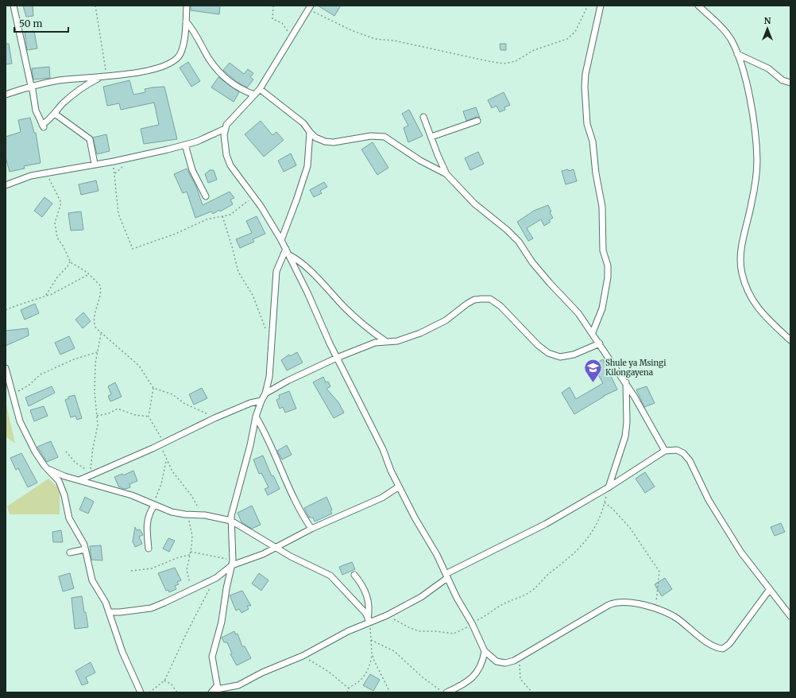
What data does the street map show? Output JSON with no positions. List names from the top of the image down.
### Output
{
  "places": {
    "school or university": ["Shule ya Msingi Kilongayena"]
  },
  "scale_bar": "50 m",
  "north": "top"
}
